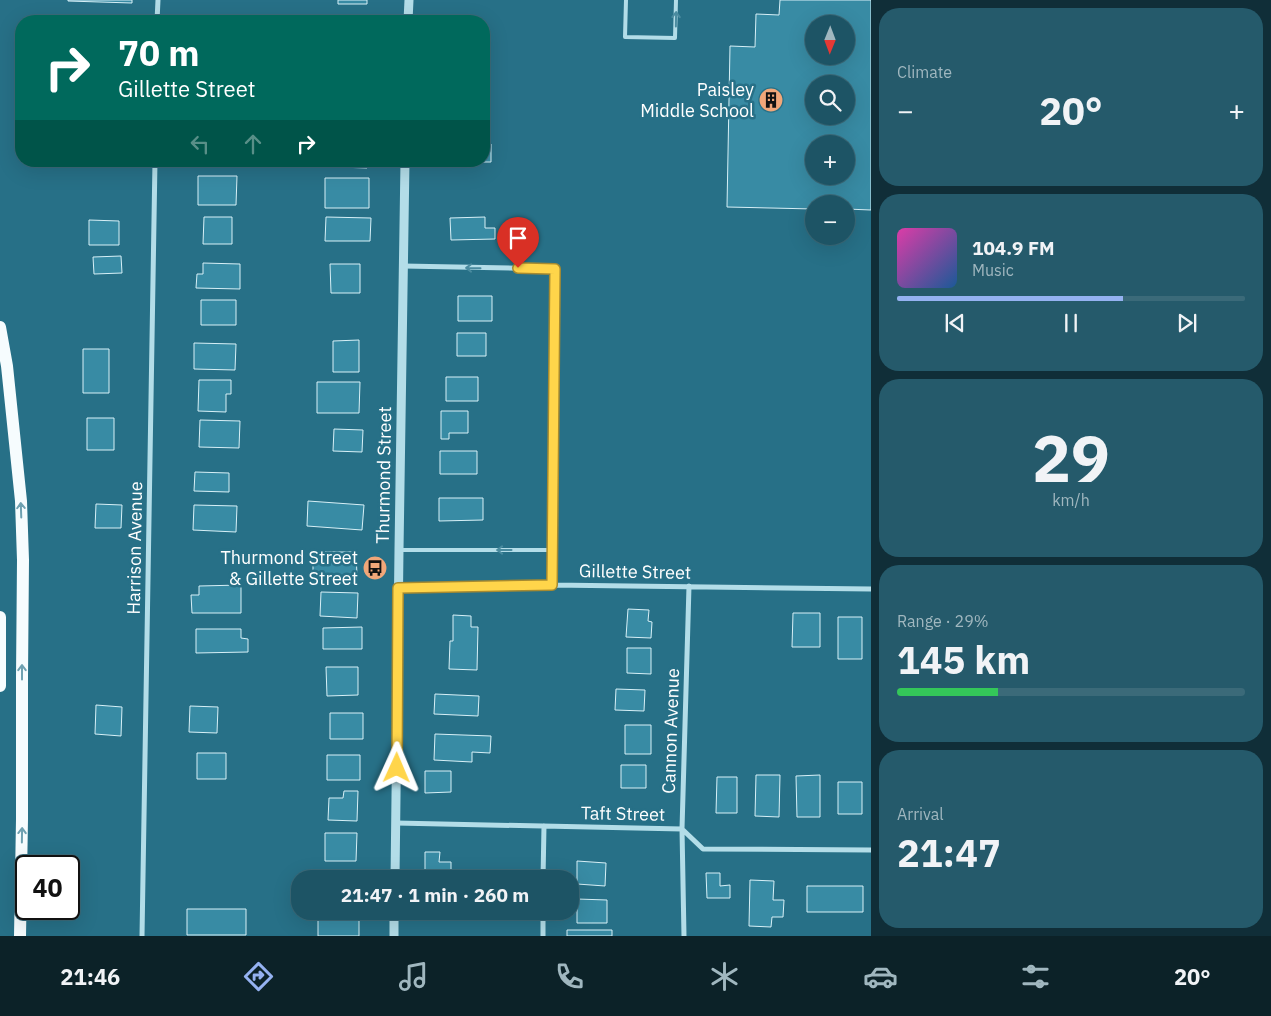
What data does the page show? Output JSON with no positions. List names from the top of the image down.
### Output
{
  "streets": {
    "street": [
      "Thurmond Street",
      "Harrison Avenue",
      "Gillette Street",
      "Cannon Avenue",
      "Taft Street"
    ]
  },
  "crossings": [
    ["Thurmond Street", "Gillette Street"],
    ["Thurmond Street", "Taft Street"],
    ["Gillette Street", "Cannon Avenue"],
    ["Cannon Avenue", "Taft Street"]
  ],
  "places": {
    "building": ["Paisley Middle School"],
    "bus stop": ["Thurmond Street & Gillette Street"]
  },
  "north": "bottom",
  "page": {
    "tile": [
      "Climate",
      ["29", "km/h"],
      ["Range · 29%", "145 km"],
      ["Arrival", "21:47"]
    ],
    "map_buttons": ["+", "−"],
    "turn": ["70 m", "Gillette Street"],
    "heat": ["−", "20°", "+"],
    "song": ["104.9 FM", "Music"],
    "limit": "40",
    "trip": "21:47 · 1 min · 260 m",
    "tabs": ["21:46", "20°"]
  }
}
